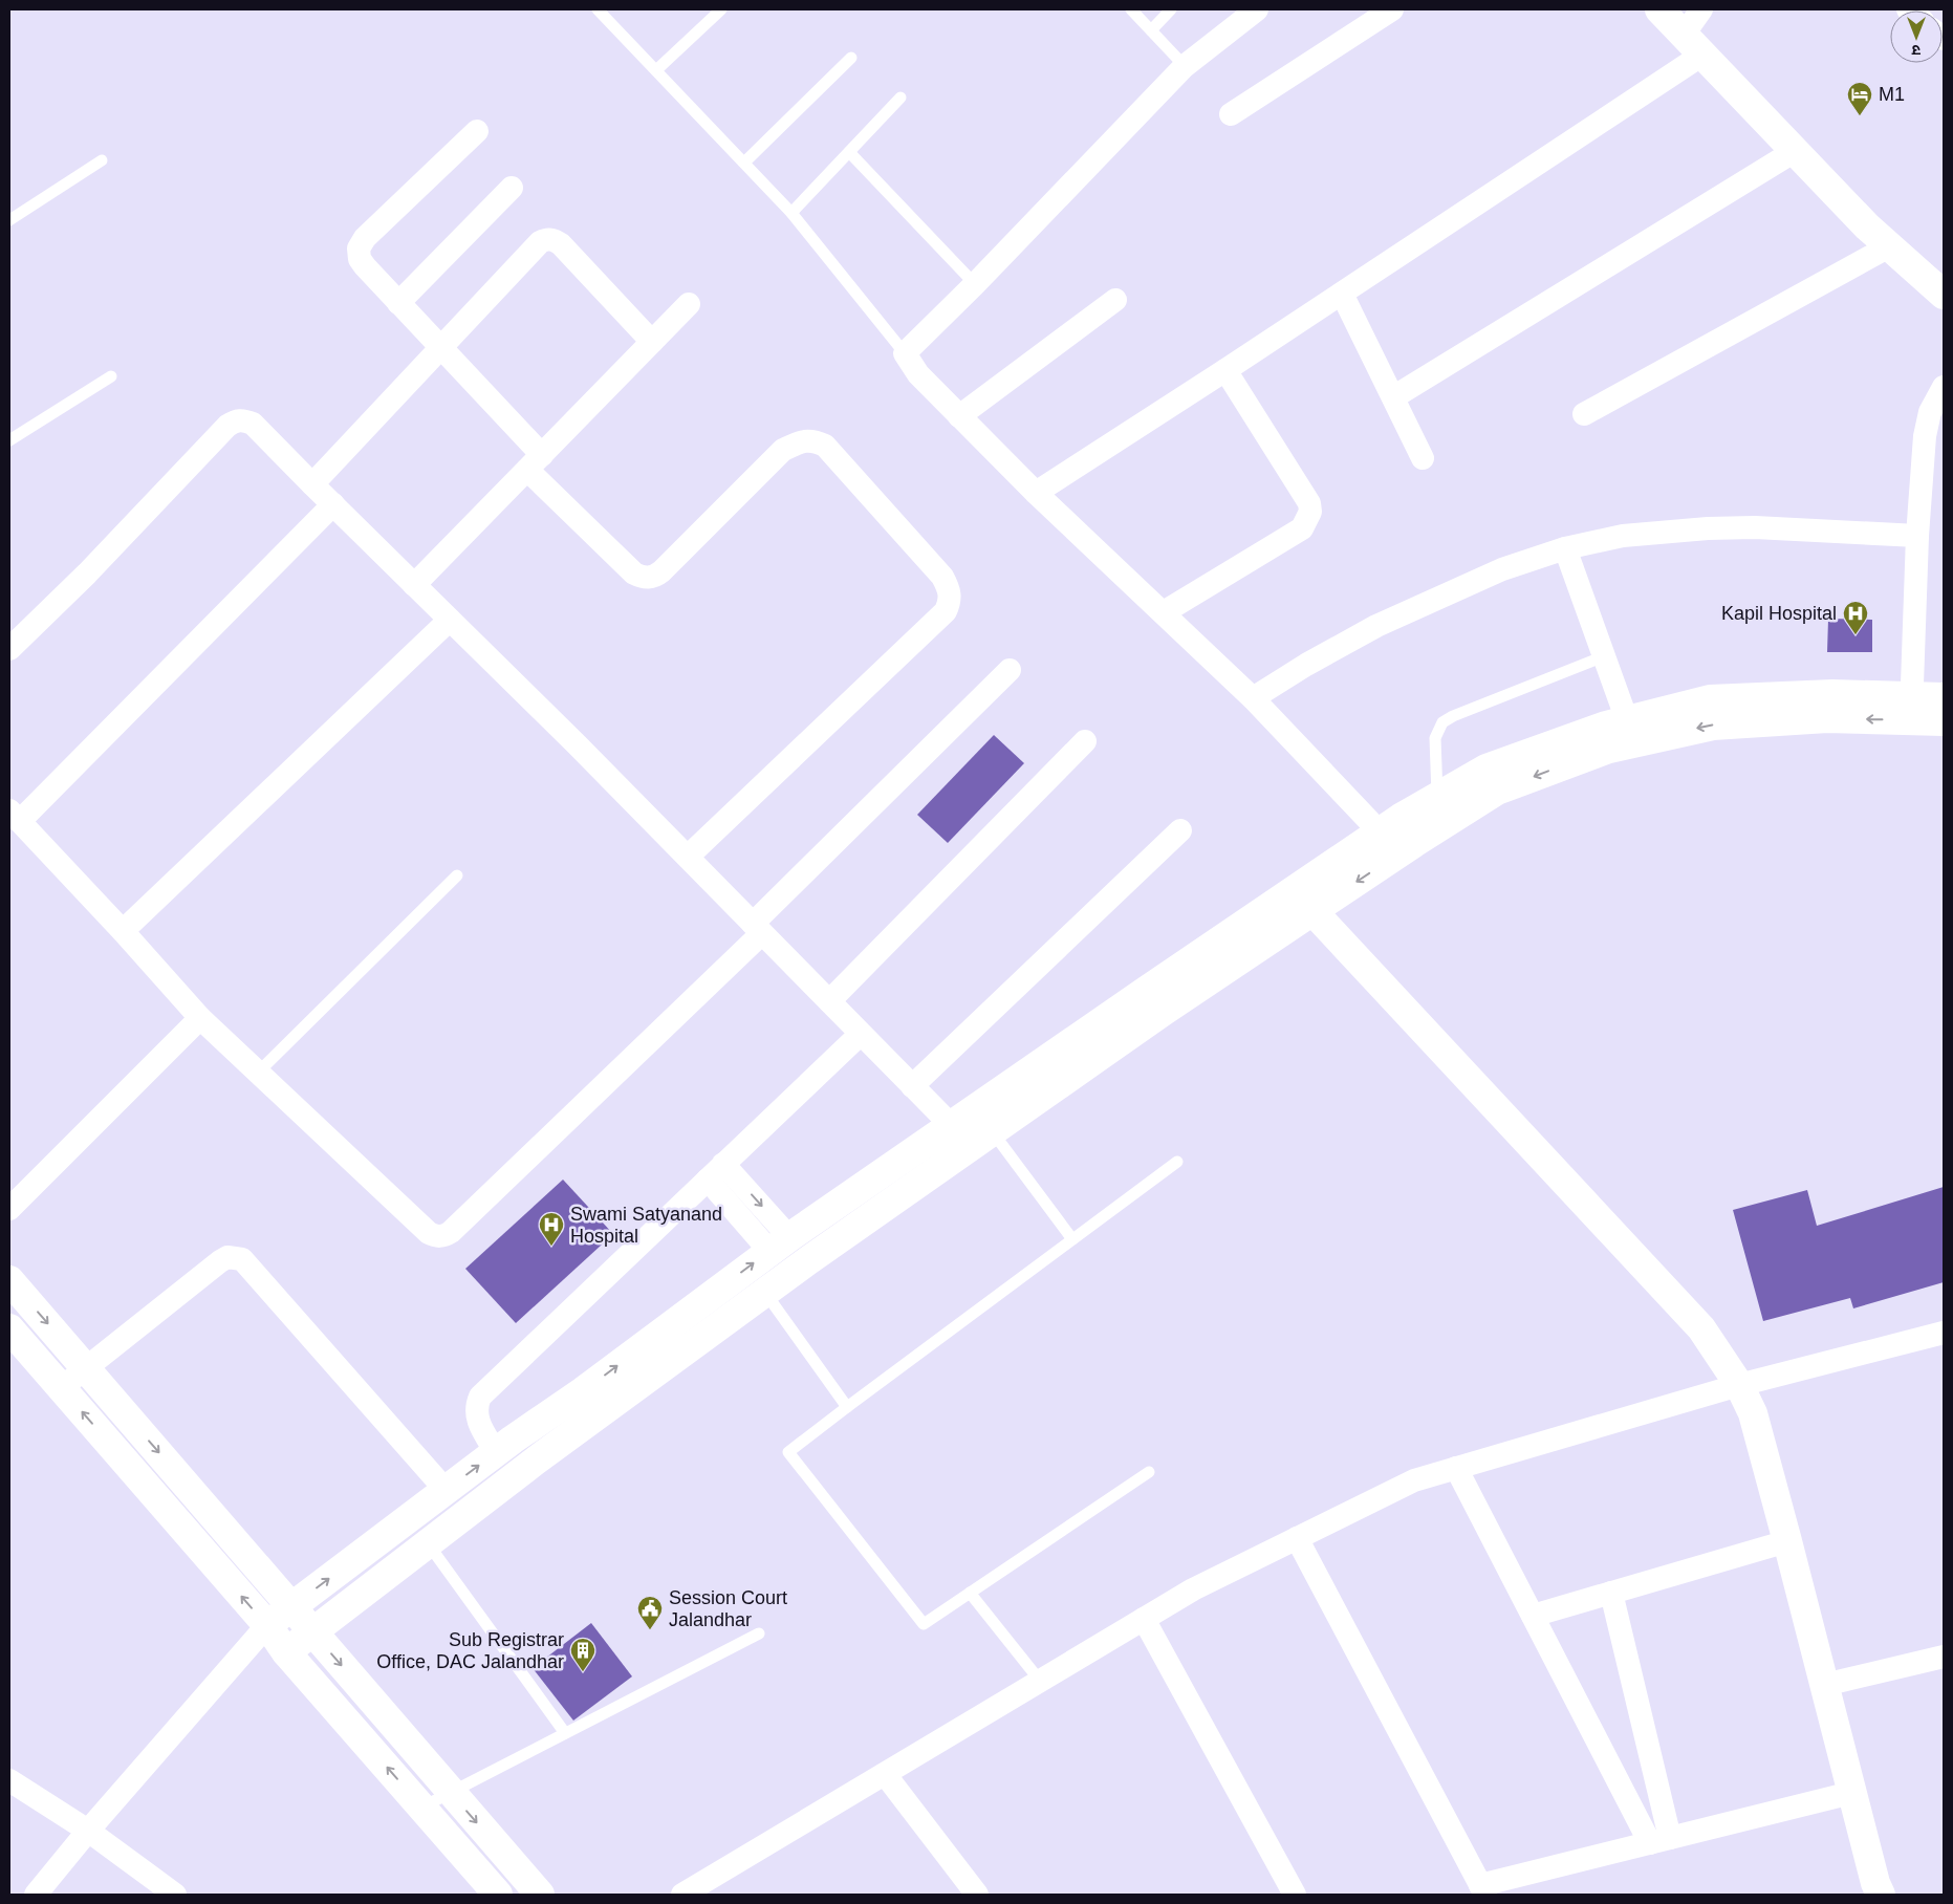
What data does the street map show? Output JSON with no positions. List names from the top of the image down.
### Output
{
  "places": {
    "hotel": ["M1"],
    "hospital": ["Kapil Hospital", "Swami Satyanand Hospital"],
    "public building": ["Session Court Jalandhar"],
    "building": ["Sub Registrar Office, DAC Jalandhar"]
  },
  "north": "bottom"
}
